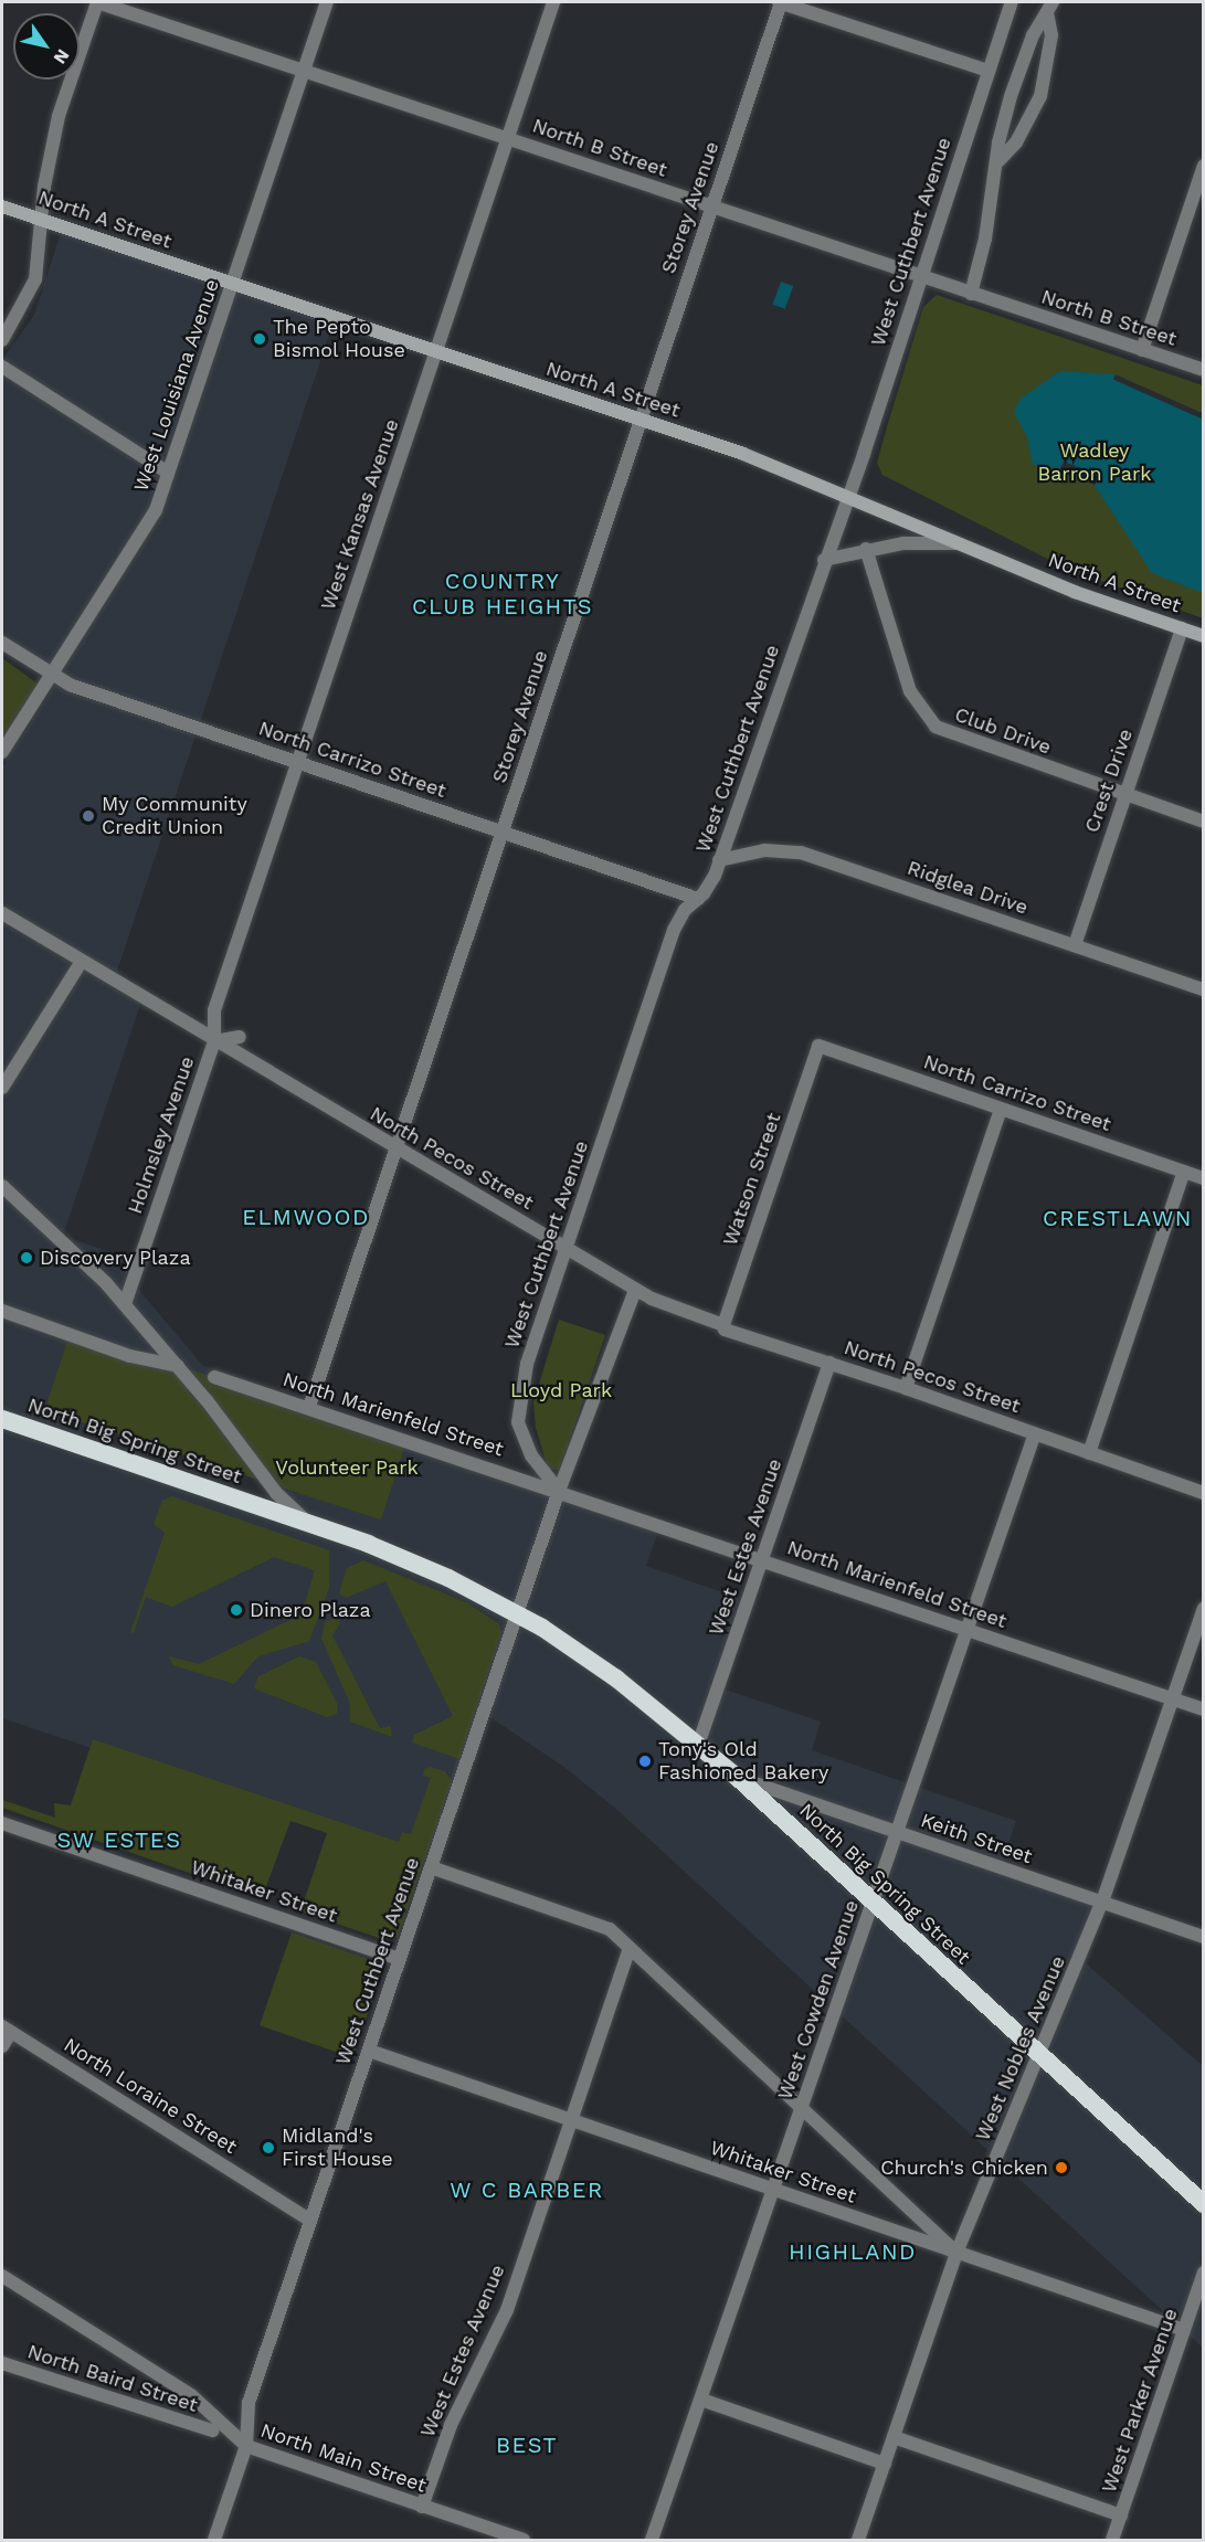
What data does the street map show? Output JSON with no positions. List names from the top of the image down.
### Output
{
  "streets": {
    "highway": ["North Big Spring Street"],
    "main road": ["North A Street"],
    "street": [
      "North B Street",
      "Storey Avenue",
      "West Cuthbert Avenue",
      "West Louisiana Avenue",
      "West Kansas Avenue",
      "Club Drive",
      "North Carrizo Street",
      "Crest Drive",
      "Ridglea Drive",
      "Holmsley Avenue",
      "North Pecos Street",
      "Watson Street",
      "North Marienfeld Street",
      "West Estes Avenue",
      "Keith Street",
      "Whitaker Street",
      "West Cowden Avenue",
      "West Nobles Avenue",
      "North Loraine Street",
      "North Baird Street",
      "West Parker Avenue",
      "North Main Street"
    ]
  },
  "crossings": [
    ["North B Street", "Storey Avenue"],
    ["North B Street", "West Cuthbert Avenue"],
    ["North B Street", "West Louisiana Avenue"],
    ["North B Street", "West Kansas Avenue"],
    ["Storey Avenue", "North A Street"],
    ["Storey Avenue", "North Carrizo Street"],
    ["Storey Avenue", "North Pecos Street"],
    ["Storey Avenue", "North Marienfeld Street"],
    ["North A Street", "West Cuthbert Avenue"],
    ["North A Street", "West Louisiana Avenue"],
    ["North A Street", "West Kansas Avenue"],
    ["North A Street", "Crest Drive"],
    ["West Cuthbert Avenue", "North Carrizo Street"],
    ["West Cuthbert Avenue", "Ridglea Drive"],
    ["West Cuthbert Avenue", "North Pecos Street"],
    ["West Cuthbert Avenue", "North Marienfeld Street"],
    ["West Cuthbert Avenue", "North Big Spring Street"],
    ["West Cuthbert Avenue", "Whitaker Street"],
    ["West Cuthbert Avenue", "North Loraine Street"],
    ["West Cuthbert Avenue", "North Main Street"],
    ["West Louisiana Avenue", "North Carrizo Street"],
    ["West Kansas Avenue", "North Carrizo Street"],
    ["West Kansas Avenue", "Holmsley Avenue"],
    ["West Kansas Avenue", "North Pecos Street"],
    ["Club Drive", "Crest Drive"],
    ["North Carrizo Street", "Watson Street"],
    ["Crest Drive", "Ridglea Drive"],
    ["Holmsley Avenue", "North Pecos Street"],
    ["North Pecos Street", "Watson Street"],
    ["North Pecos Street", "West Estes Avenue"],
    ["North Pecos Street", "West Cowden Avenue"],
    ["North Marienfeld Street", "West Estes Avenue"],
    ["North Marienfeld Street", "West Cowden Avenue"],
    ["North Marienfeld Street", "West Nobles Avenue"],
    ["North Big Spring Street", "West Estes Avenue"],
    ["North Big Spring Street", "Keith Street"],
    ["North Big Spring Street", "West Cowden Avenue"],
    ["North Big Spring Street", "West Nobles Avenue"],
    ["West Estes Avenue", "Whitaker Street"],
    ["West Estes Avenue", "North Main Street"],
    ["Keith Street", "West Cowden Avenue"],
    ["Keith Street", "West Nobles Avenue"],
    ["Whitaker Street", "West Cowden Avenue"],
    ["Whitaker Street", "West Nobles Avenue"],
    ["Whitaker Street", "West Parker Avenue"]
  ],
  "districts": [
    "COUNTRY CLUB HEIGHTS",
    "ELMWOOD",
    "CRESTLAWN",
    "SW ESTES",
    "W C BARBER",
    "HIGHLAND",
    "BEST"
  ],
  "parks": ["Wadley Barron Park", "Lloyd Park", "Volunteer Park"],
  "places": [
    "The Pepto Bismol House",
    "My Community Credit Union",
    "Discovery Plaza",
    "Dinero Plaza",
    "Tony's Old Fashioned Bakery",
    "Midland's First House",
    "Church's Chicken"
  ],
  "north": "bottom right"
}
